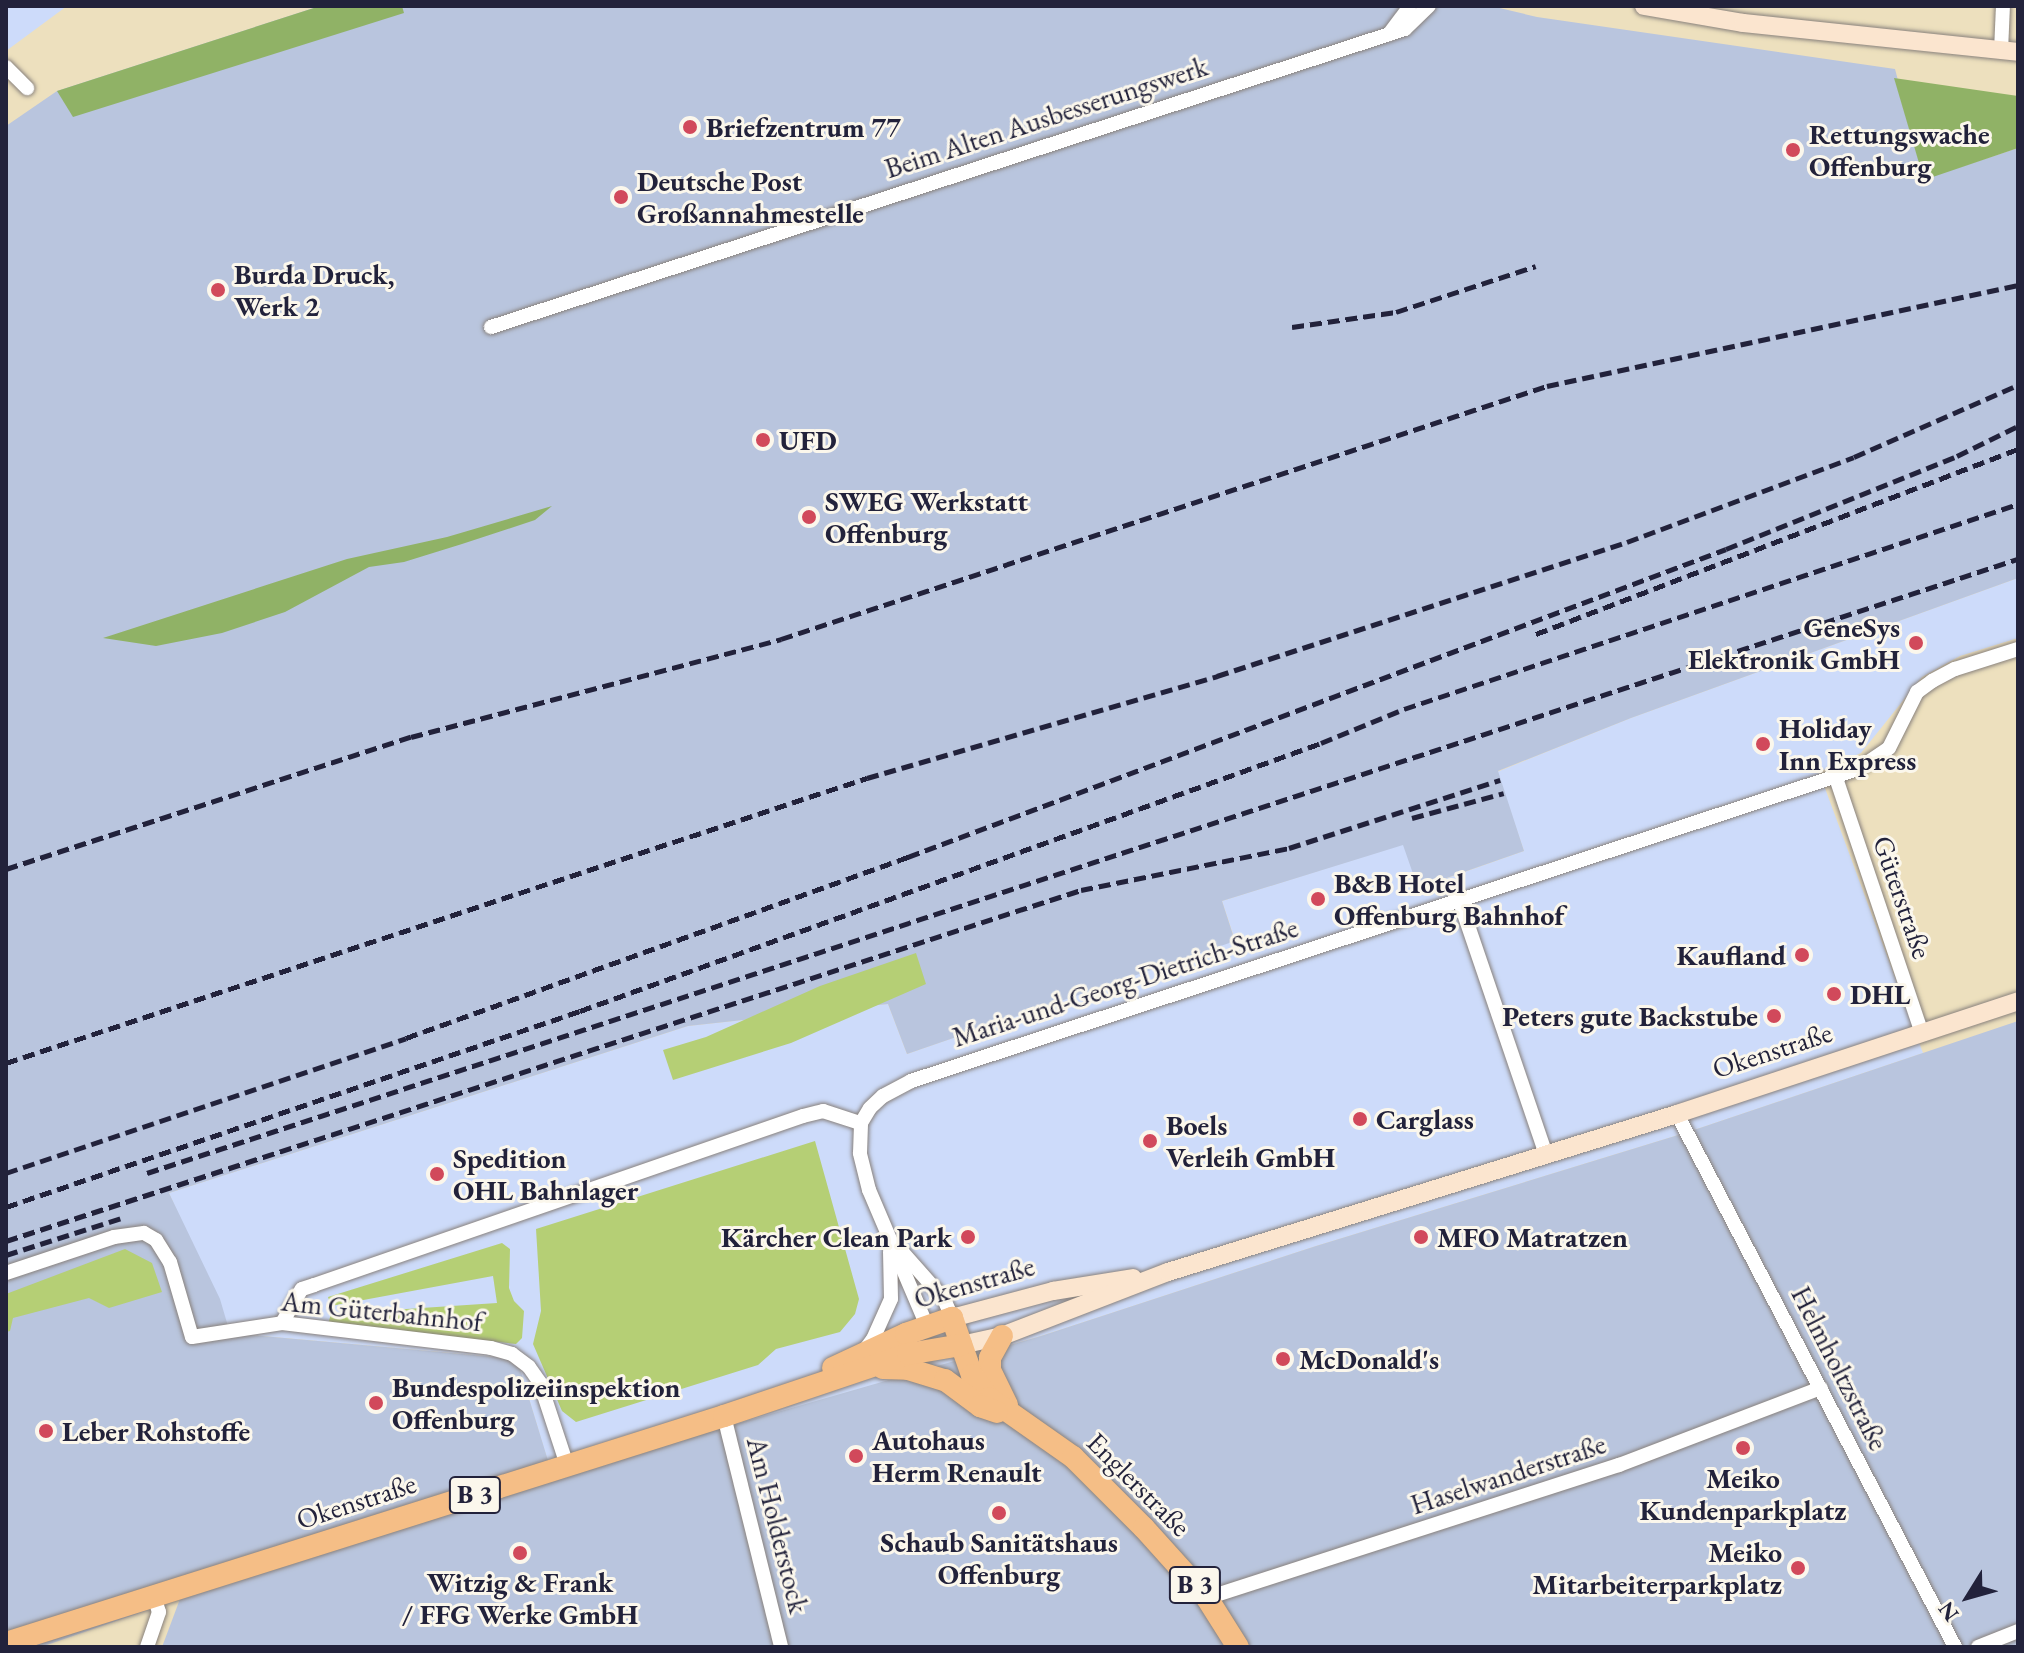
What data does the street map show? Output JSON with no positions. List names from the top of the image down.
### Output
{
  "streets": {
    "main road": ["Okenstraße", "Englerstraße", "B 3"],
    "street": [
      "Beim Alten Ausbesserungswerk",
      "Güterstraße",
      "Maria-und-Georg-Dietrich-Straße",
      "Am Güterbahnhof",
      "Helmholtzstraße",
      "Haselwanderstraße",
      "Am Holderstock"
    ]
  },
  "crossings": [
    ["Güterstraße", "Maria-und-Georg-Dietrich-Straße"],
    ["Güterstraße", "Okenstraße"],
    ["Okenstraße", "Am Güterbahnhof"],
    ["Okenstraße", "Helmholtzstraße"],
    ["Okenstraße", "Englerstraße"],
    ["Okenstraße", "B 3"],
    ["Okenstraße", "Am Holderstock"],
    ["Helmholtzstraße", "Haselwanderstraße"],
    ["Haselwanderstraße", "Englerstraße"]
  ],
  "places": [
    "Briefzentrum 77",
    "Rettungswache Offenburg",
    "Deutsche Post Großannahmestelle",
    "Burda Druck, Werk 2",
    "UFD",
    "SWEG Werkstatt Offenburg",
    "GeneSys Elektronik GmbH",
    "Holiday Inn Express",
    "B&B Hotel Offenburg Bahnhof",
    "Kaufland",
    "DHL",
    "Peters gute Backstube",
    "Carglass",
    "Boels Verleih GmbH",
    "Spedition OHL Bahnlager",
    "Kärcher Clean Park",
    "MFO Matratzen",
    "McDonald's",
    "Bundespolizeiinspektion Offenburg",
    "Leber Rohstoffe",
    "Meiko Kundenparkplatz",
    "Autohaus Herm Renault",
    "Schaub Sanitätshaus Offenburg",
    "Witzig & Frank / FFG Werke GmbH",
    "Meiko Mitarbeiterparkplatz"
  ],
  "north": "bottom left"
}
